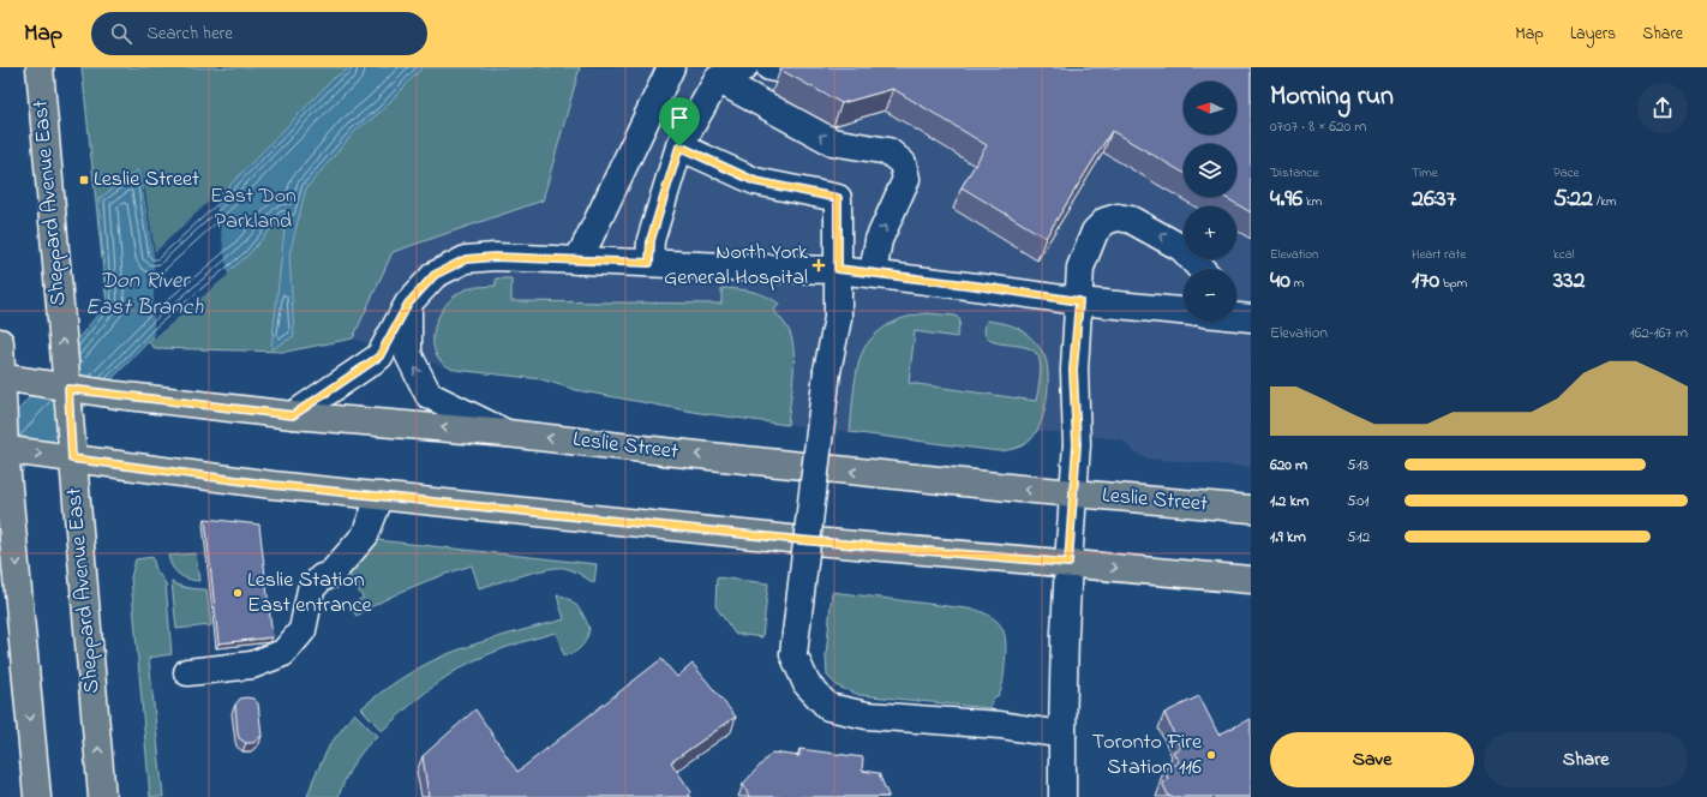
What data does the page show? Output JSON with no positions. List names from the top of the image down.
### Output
{
  "streets": {
    "main road": ["Sheppard Avenue East", "Leslie Street"]
  },
  "crossings": [
    ["Sheppard Avenue East", "Leslie Street"]
  ],
  "water": ["Don River East Branch"],
  "parks": ["East Don Parkland"],
  "places": {
    "transit": ["Leslie Street"],
    "health": ["North York General Hospital"],
    "other": ["Leslie Station East entrance", "Toronto Fire Station 116"]
  },
  "north": "left",
  "page": {
    "header": "Map",
    "search": "Search here",
    "nav": ["Map", "Layers", "Share"],
    "heading": ["Morning run", "07:07 · 8 × 620 m"],
    "map_buttons": ["+", "−"],
    "stats": [
      ["Distance", "4.96 km"],
      ["Time", "26:37"],
      ["Pace", "5:22 /km"],
      ["Elevation", "40 m"],
      ["Heart rate", "170 bpm"],
      ["kcal", "332"]
    ],
    "chart": ["Elevation", "162–167 m"],
    "list": [
      {
        "name": "620 m",
        "note": "5:13"
      },
      {
        "name": "1.2 km",
        "note": "5:01"
      },
      {
        "name": "1.9 km",
        "note": "5:12"
      }
    ],
    "buttons": ["Save", "Share"]
  }
}
